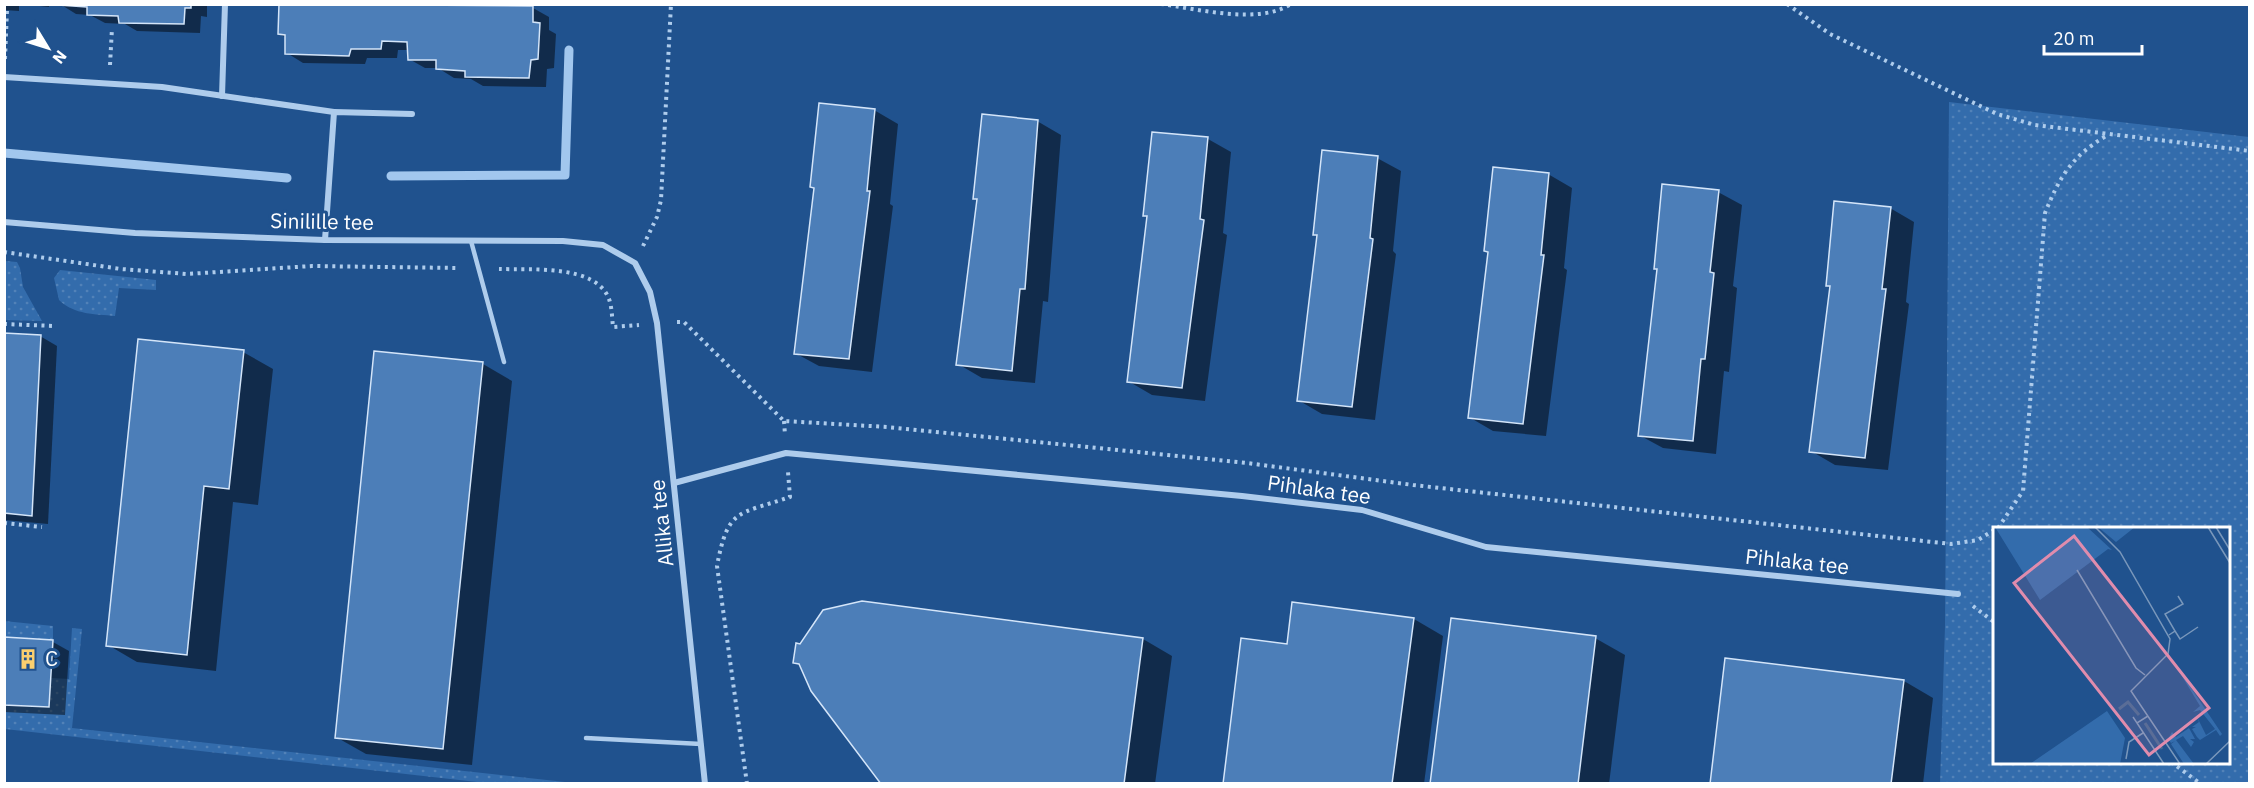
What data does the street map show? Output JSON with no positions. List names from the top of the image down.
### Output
{
  "streets": {
    "street": ["Sinilille tee", "Pihlaka tee", "Allika tee"]
  },
  "crossings": [
    ["Sinilille tee", "Allika tee"],
    ["Pihlaka tee", "Allika tee"]
  ],
  "places": {
    "building": ["C"]
  },
  "scale_bar": "20 m",
  "north": "bottom right"
}
